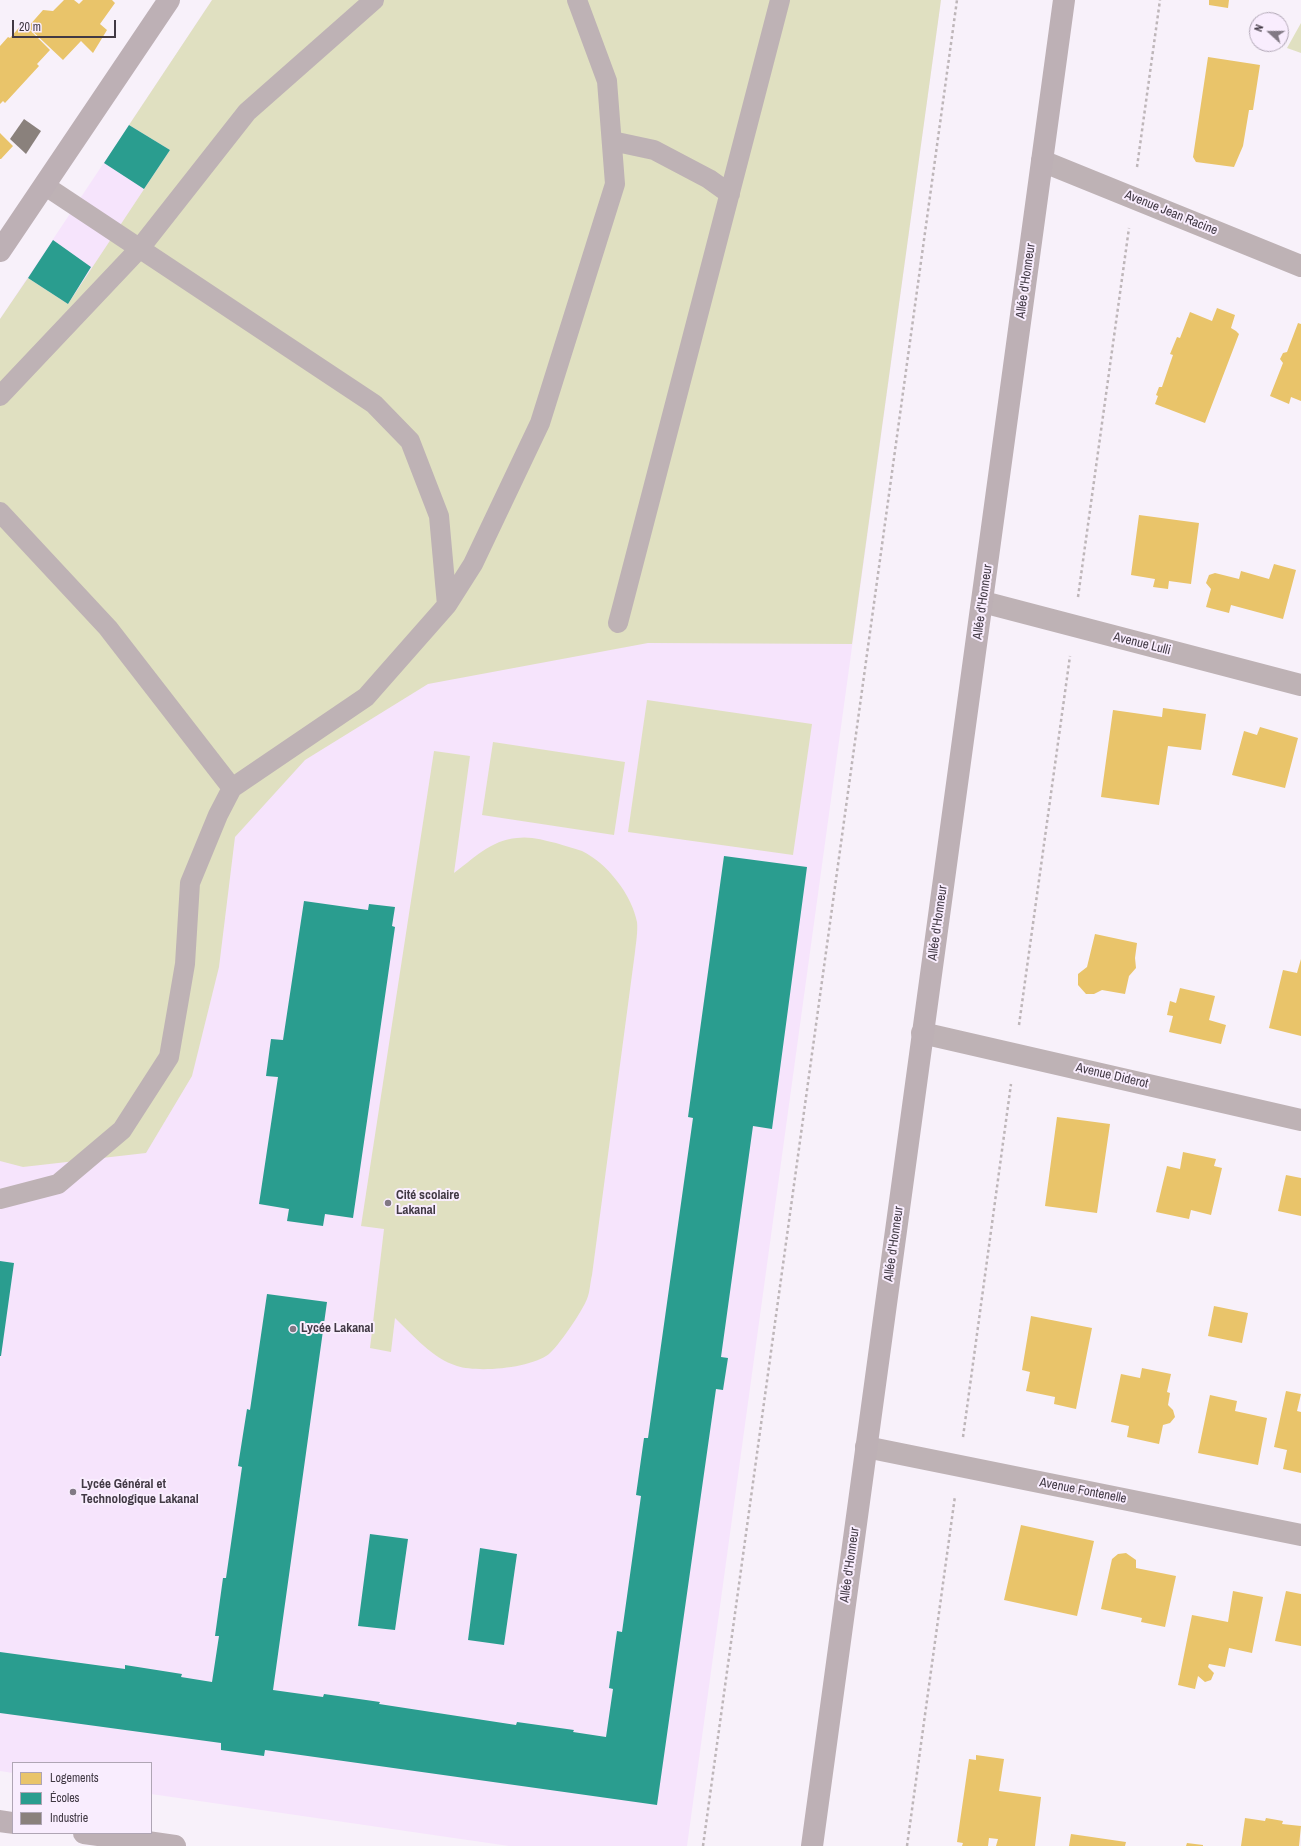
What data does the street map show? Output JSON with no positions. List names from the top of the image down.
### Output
{
  "streets": {
    "main road": ["Allée d'Honneur"],
    "street": [
      "Avenue Jean Racine",
      "Avenue Lulli",
      "Avenue Diderot",
      "Avenue Fontenelle"
    ]
  },
  "crossings": [
    ["Avenue Jean Racine", "Allée d'Honneur"],
    ["Allée d'Honneur", "Avenue Lulli"],
    ["Allée d'Honneur", "Avenue Diderot"],
    ["Allée d'Honneur", "Avenue Fontenelle"]
  ],
  "places": ["Cité scolaire Lakanal", "Lycée Lakanal", "Lycée Général et Technologique Lakanal"],
  "legend": ["Logements", "Écoles", "Industrie"],
  "scale_bar": "20 m",
  "north": "left"
}
